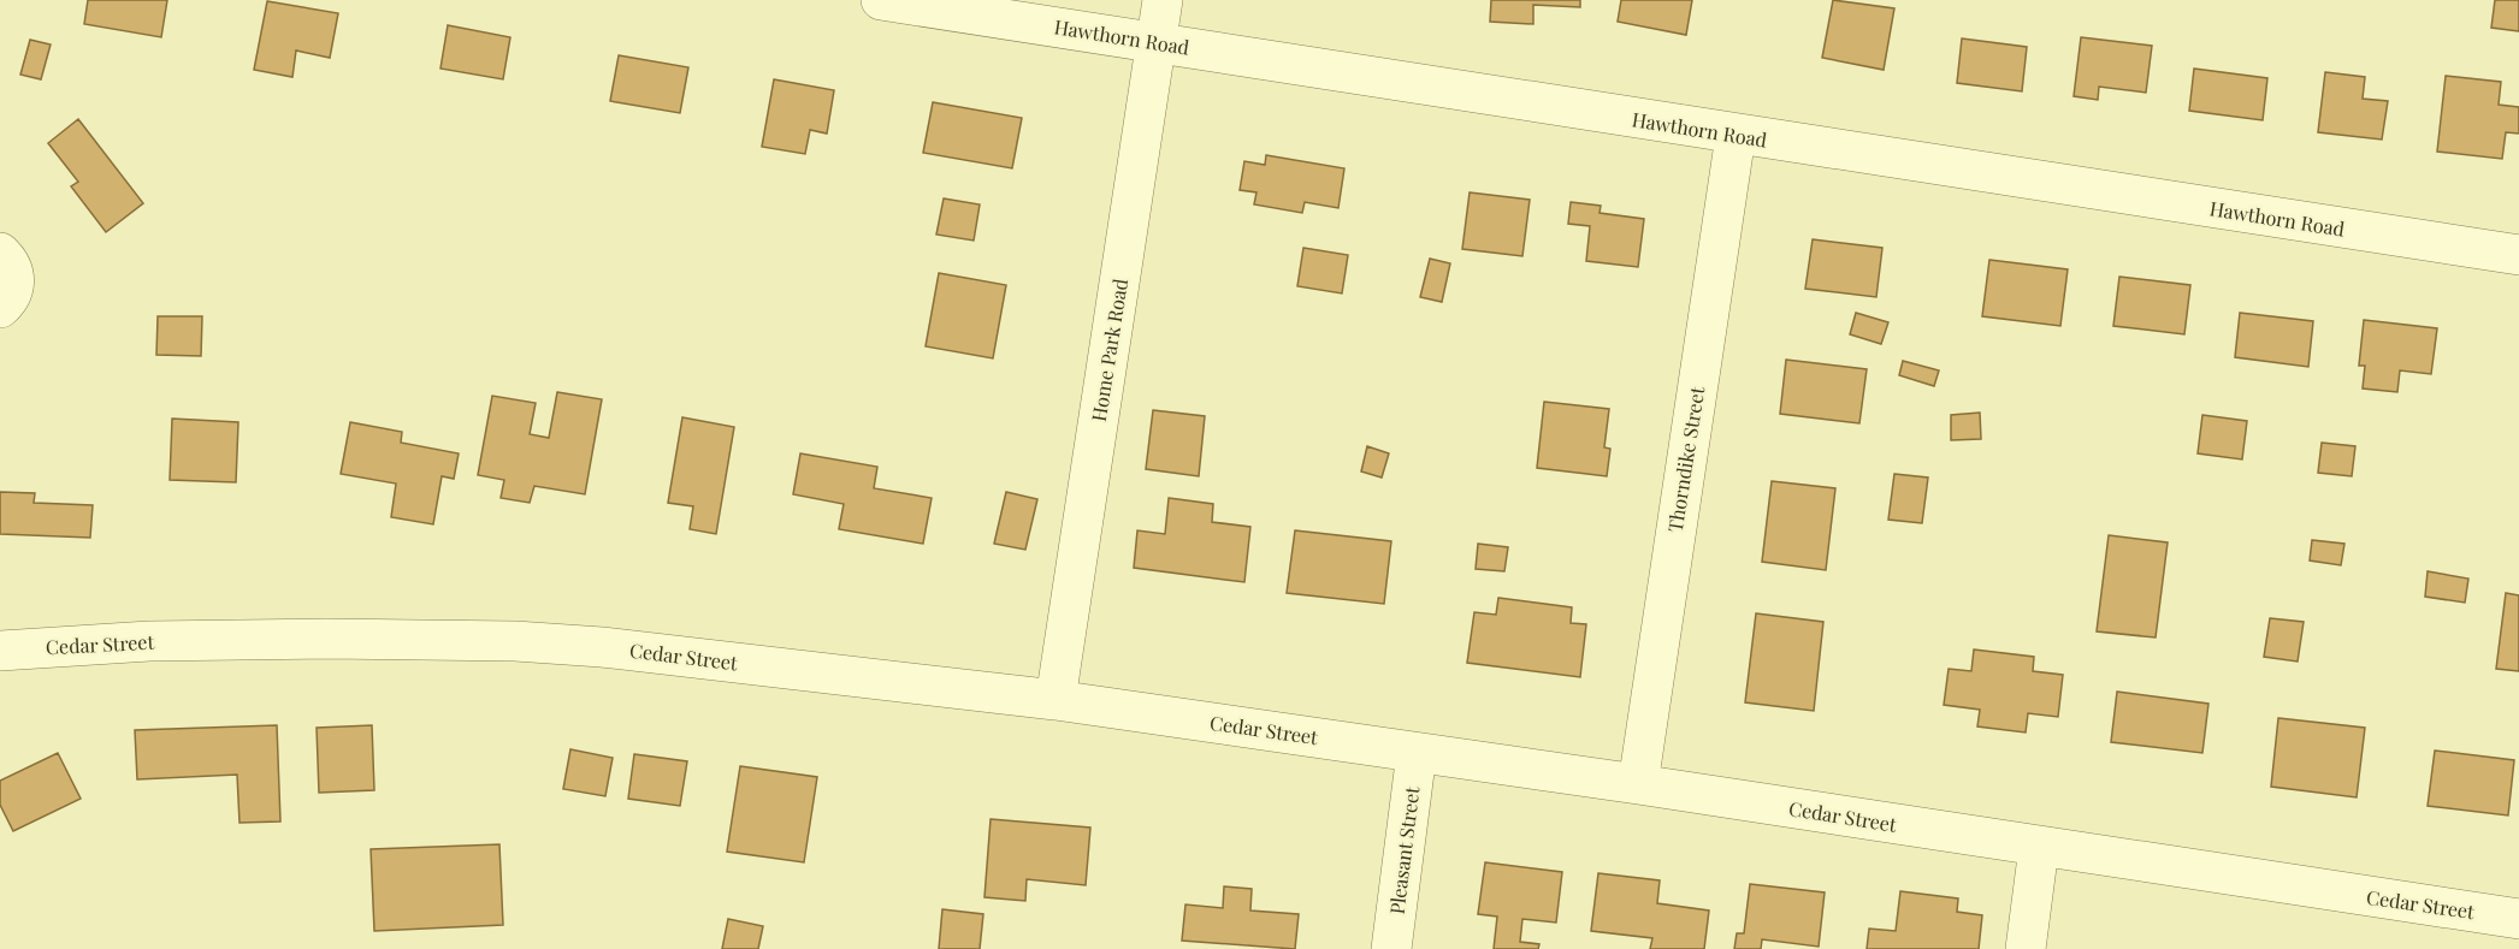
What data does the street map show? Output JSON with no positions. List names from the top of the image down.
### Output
{
  "streets": {
    "street": [
      "Hawthorn Road",
      "Home Park Road",
      "Thorndike Street",
      "Cedar Street",
      "Pleasant Street"
    ]
  },
  "crossings": [
    ["Hawthorn Road", "Home Park Road"],
    ["Hawthorn Road", "Thorndike Street"],
    ["Home Park Road", "Cedar Street"],
    ["Thorndike Street", "Cedar Street"],
    ["Cedar Street", "Pleasant Street"]
  ]
}
